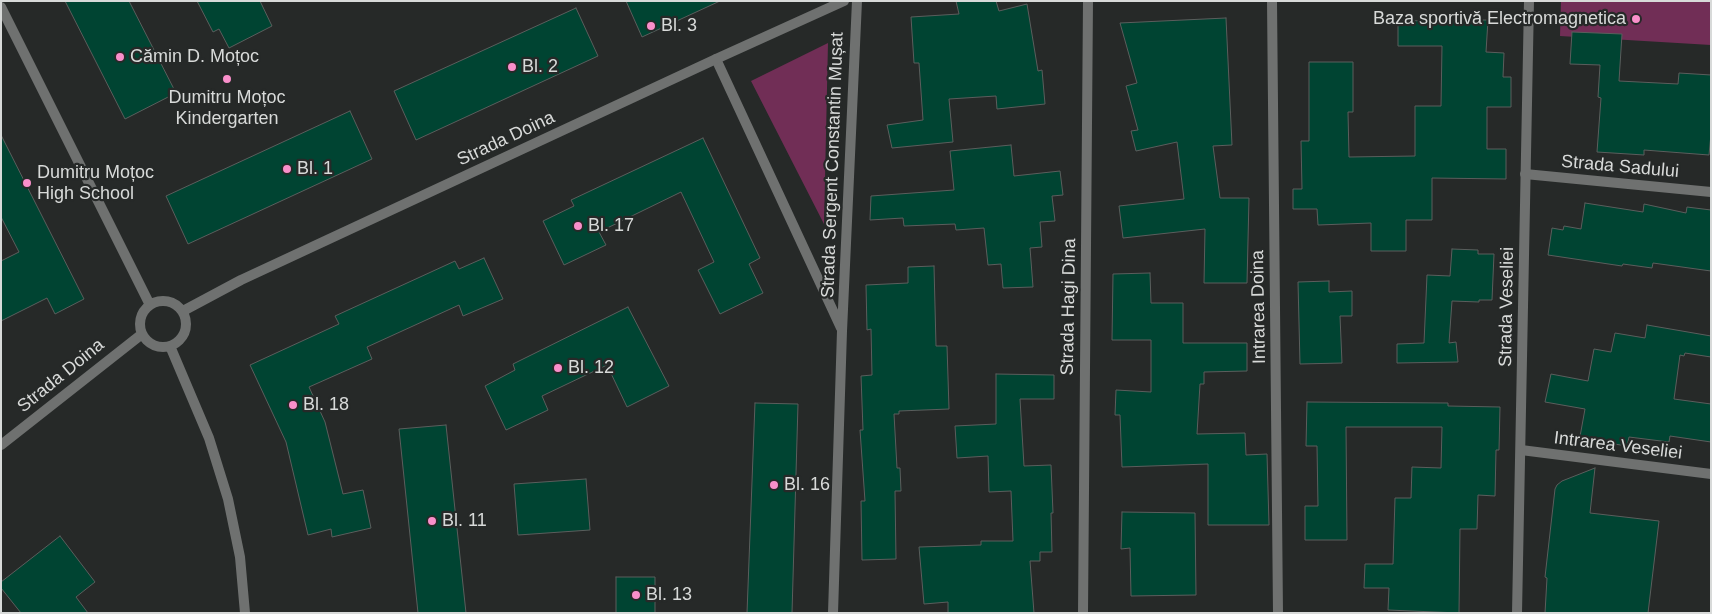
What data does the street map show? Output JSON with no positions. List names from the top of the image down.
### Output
{
  "streets": {
    "street": [
      "Strada Doina",
      "Strada Sergent Constantin Mușat",
      "Strada Sadului",
      "Strada Hagi Dina",
      "Intrarea Doina",
      "Strada Veseliei",
      "Intrarea Veseliei"
    ]
  },
  "crossings": [
    ["Strada Doina", "Strada Sergent Constantin Mușat"],
    ["Strada Sadului", "Strada Veseliei"],
    ["Strada Veseliei", "Intrarea Veseliei"]
  ],
  "places": [
    "Baza sportivă Electromagnetica",
    "Bl. 3",
    "Cămin D. Moțoc",
    "Bl. 2",
    "Dumitru Moțoc Kindergarten",
    "Bl. 1",
    "Dumitru Moțoc High School",
    "Bl. 17",
    "Bl. 12",
    "Bl. 18",
    "Bl. 16",
    "Bl. 11",
    "Bl. 13"
  ]
}
